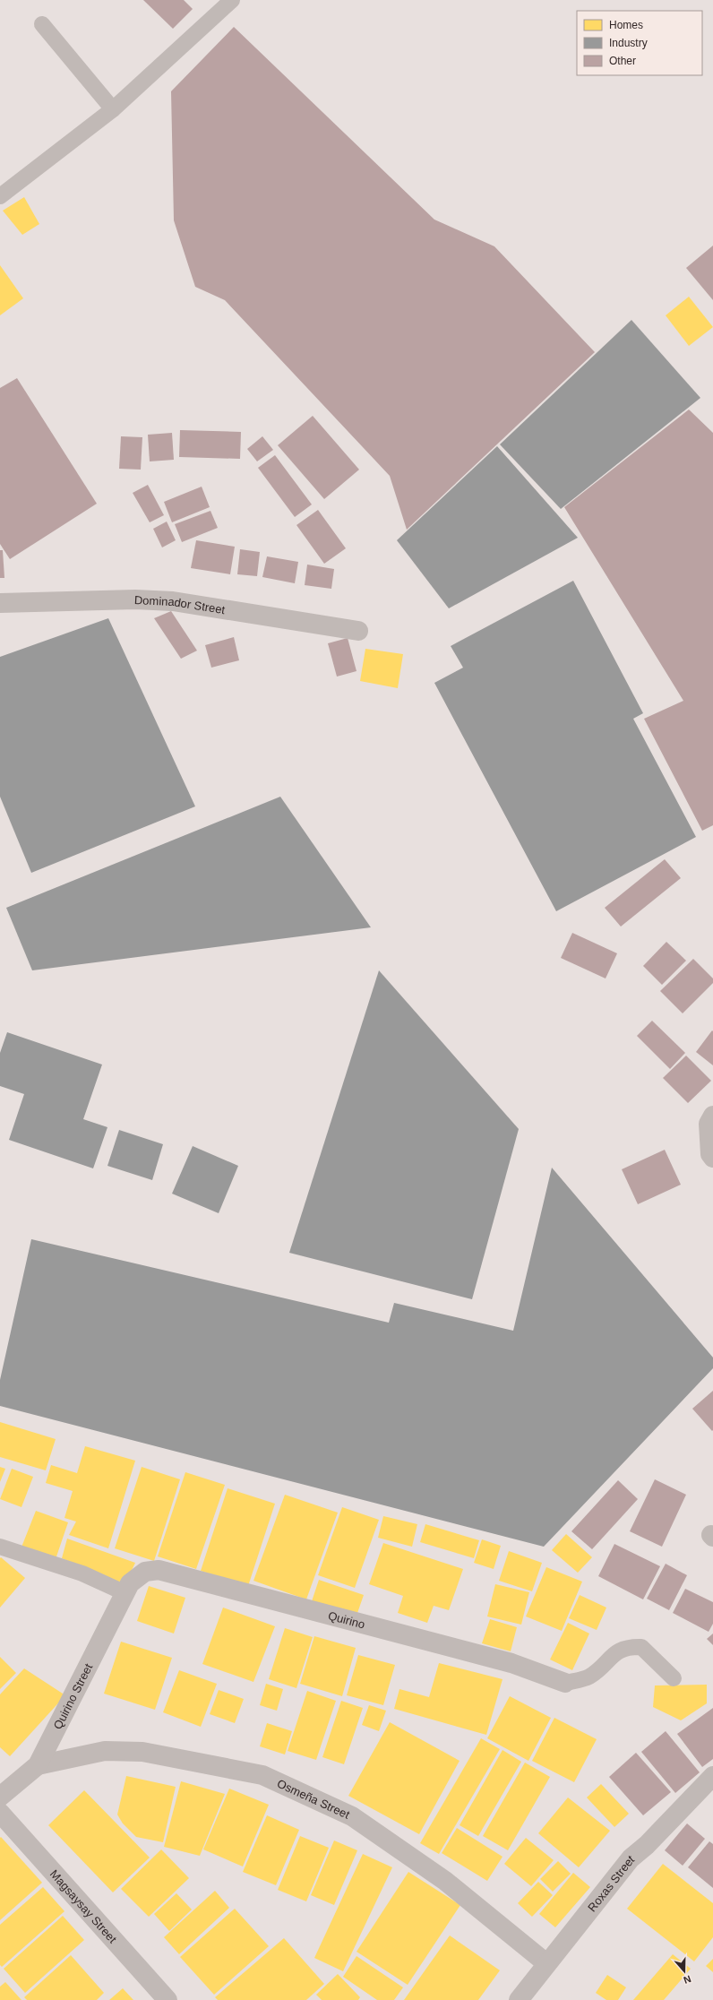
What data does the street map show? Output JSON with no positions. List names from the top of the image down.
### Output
{
  "streets": {
    "street": [
      "Dominador Street",
      "Quirino",
      "Quirino Street",
      "Osmeña Street",
      "Roxas Street",
      "Magsaysay Street"
    ]
  },
  "crossings": [
    ["Quirino", "Quirino Street"],
    ["Quirino Street", "Osmeña Street"],
    ["Osmeña Street", "Roxas Street"]
  ],
  "legend": ["Homes", "Industry", "Other"],
  "north": "bottom"
}
